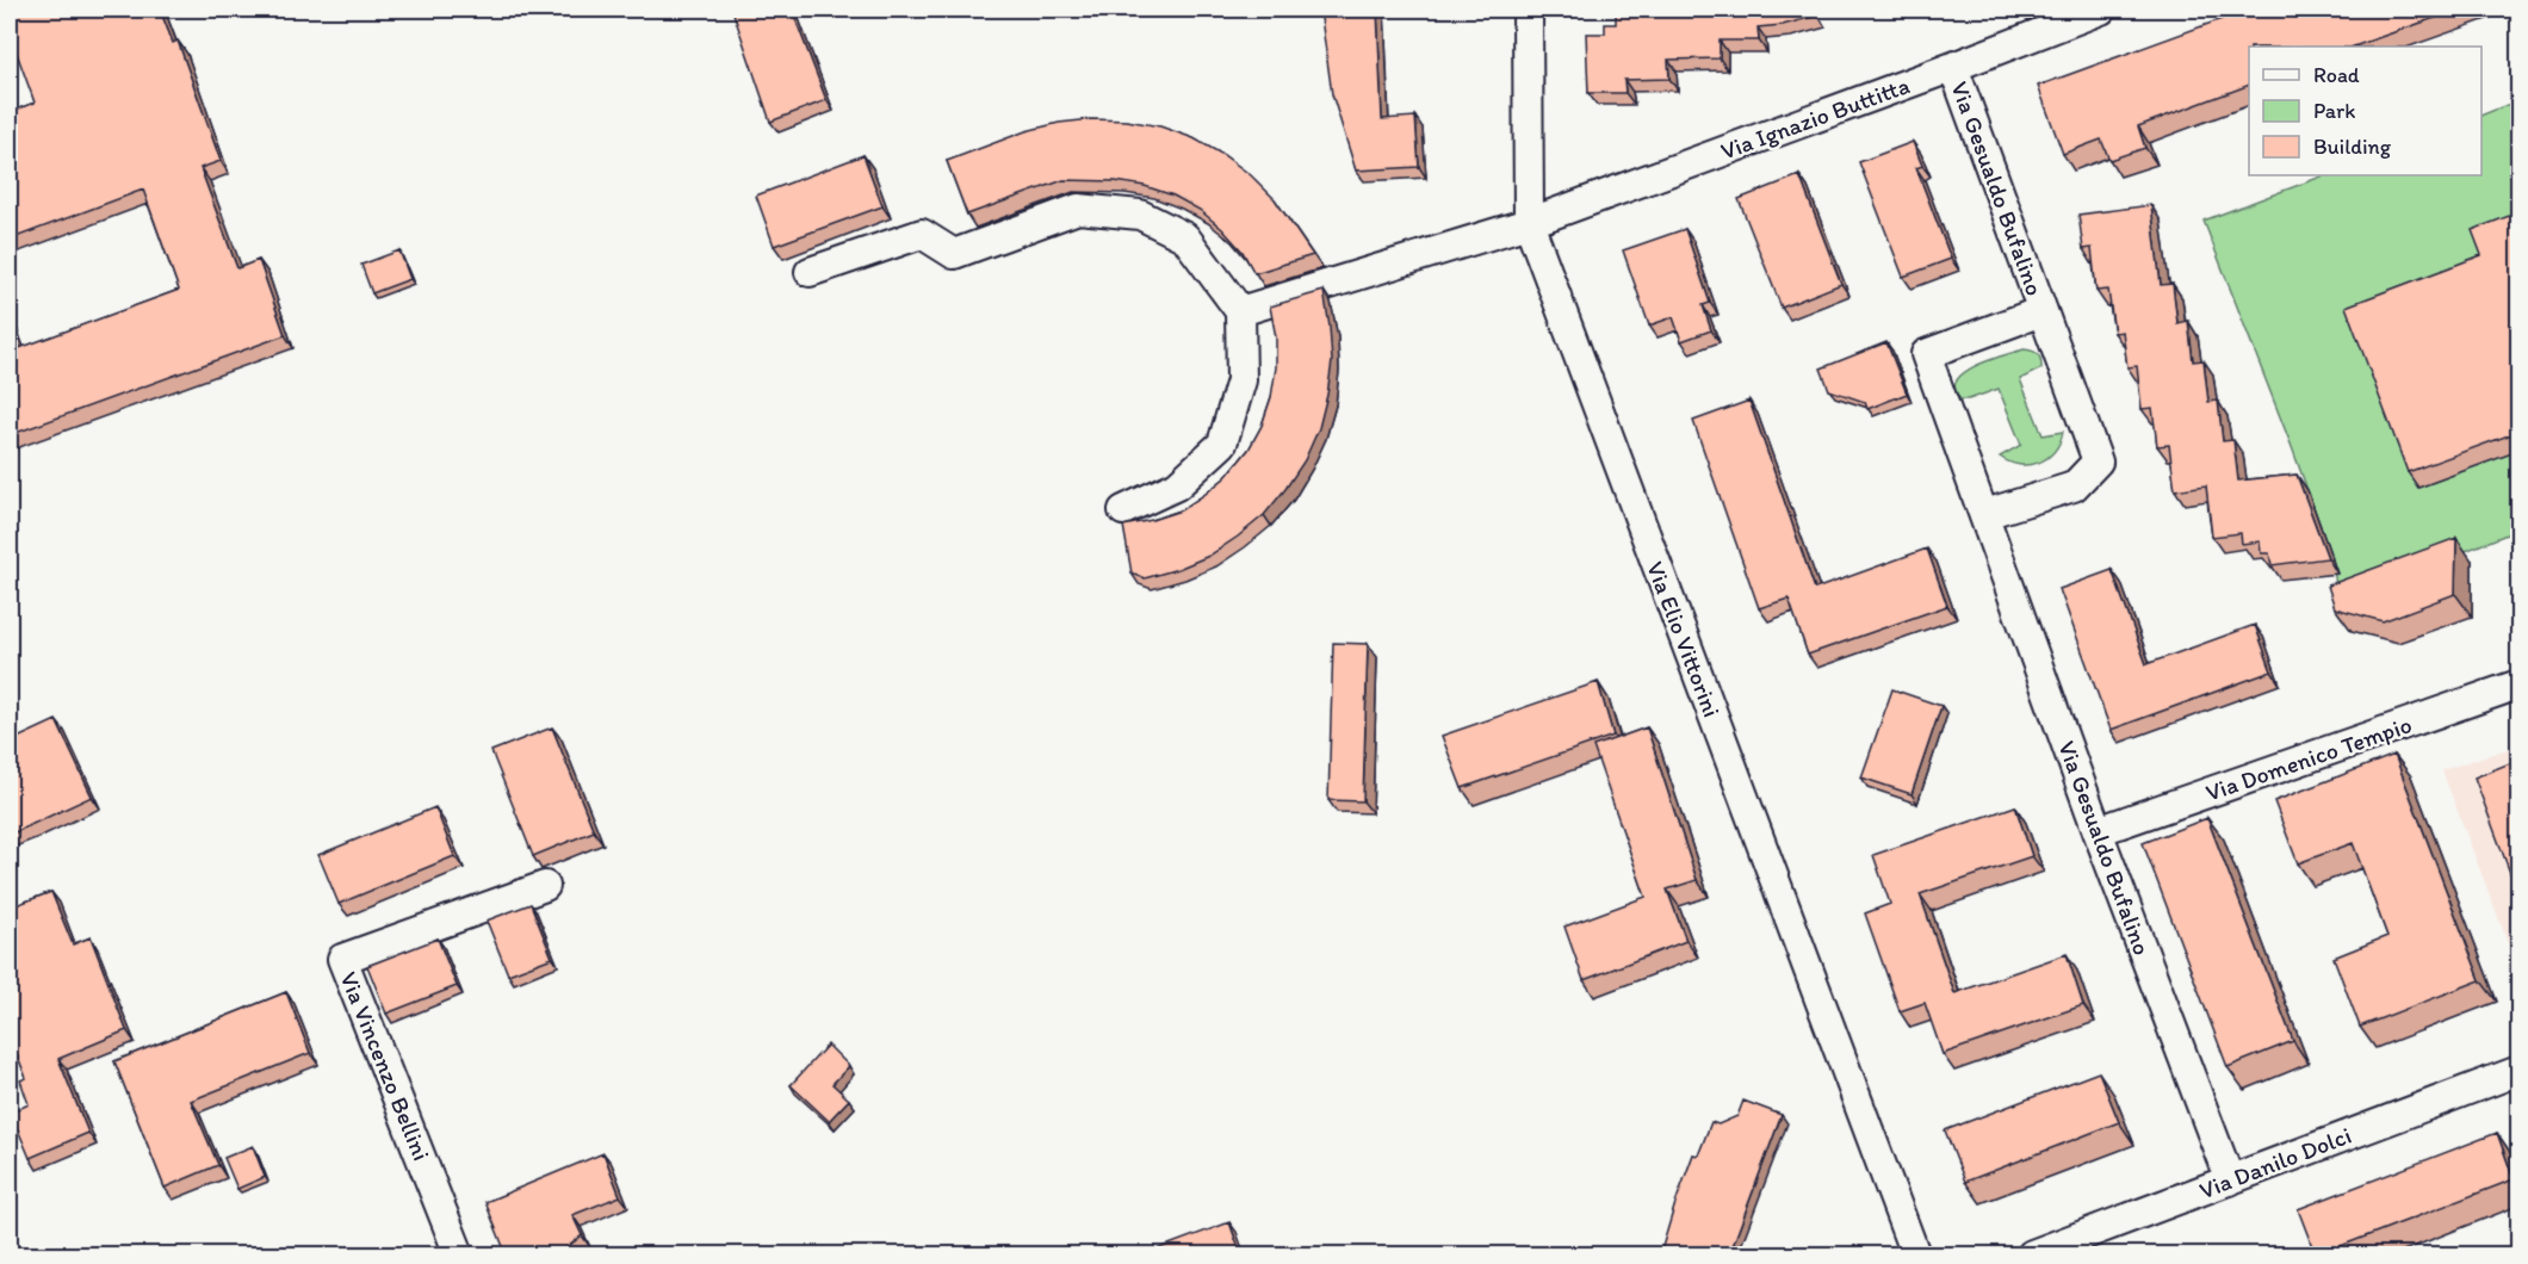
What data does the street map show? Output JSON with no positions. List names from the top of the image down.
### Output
{
  "streets": {
    "street": [
      "Via Ignazio Buttitta",
      "Via Gesualdo Bufalino",
      "Via Elio Vittorini",
      "Via Domenico Tempio",
      "Via Vincenzo Bellini",
      "Via Danilo Dolci"
    ]
  },
  "crossings": [
    ["Via Ignazio Buttitta", "Via Gesualdo Bufalino"],
    ["Via Ignazio Buttitta", "Via Elio Vittorini"],
    ["Via Gesualdo Bufalino", "Via Domenico Tempio"],
    ["Via Gesualdo Bufalino", "Via Danilo Dolci"]
  ],
  "legend": ["Road", "Park", "Building"]
}
